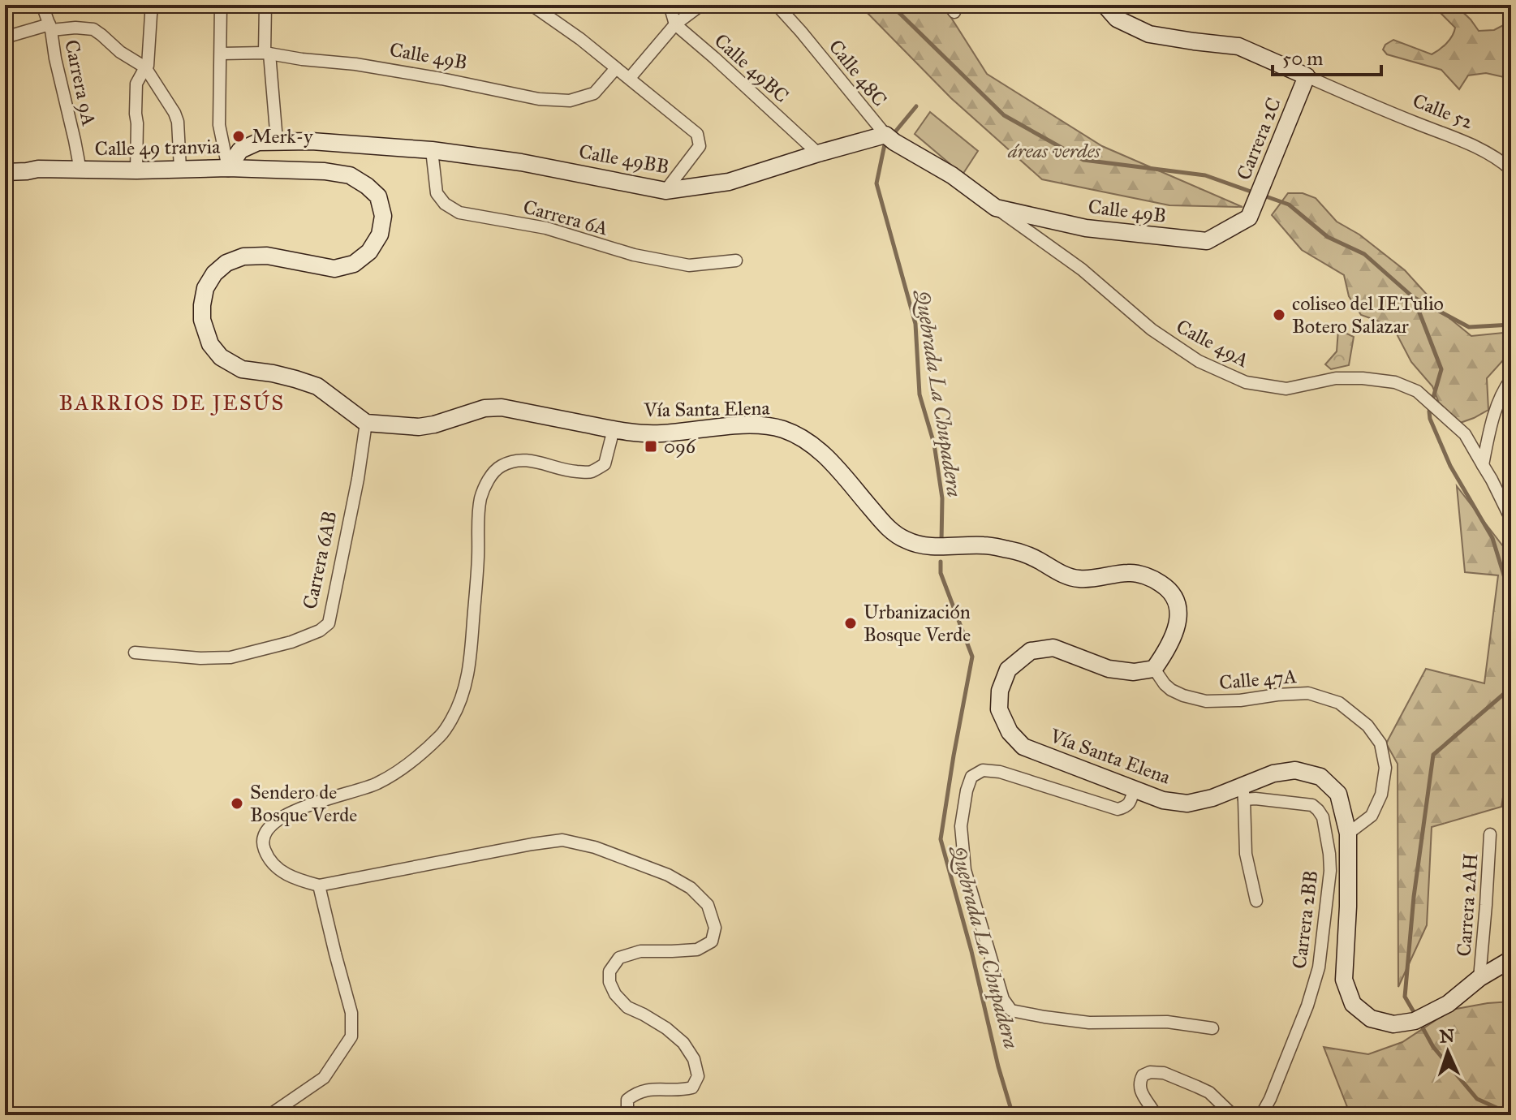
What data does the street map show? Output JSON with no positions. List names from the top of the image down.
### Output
{
  "streets": {
    "main road": [
      "Calle 49B",
      "Calle 52",
      "Carrera 2C",
      "Calle 49 tranvia",
      "Calle 49BB",
      "Vía Santa Elena"
    ],
    "street": [
      "Calle 49BC",
      "Calle 48C",
      "Carrera 9A",
      "Carrera 6A",
      "Calle 49A",
      "Carrera 6AB",
      "Calle 47A",
      "Carrera 2AH",
      "Carrera 2BB"
    ]
  },
  "crossings": [
    ["Calle 49B", "Carrera 2C"],
    ["Calle 49B", "Calle 49A"],
    ["Calle 49BC", "Calle 49BB"],
    ["Calle 48C", "Calle 49BB"],
    ["Carrera 9A", "Calle 49 tranvia"],
    ["Calle 52", "Carrera 2C"],
    ["Calle 49 tranvia", "Calle 49BB"],
    ["Calle 49 tranvia", "Vía Santa Elena"],
    ["Calle 49 tranvia", "Carrera 6AB"],
    ["Calle 49BB", "Carrera 6A"],
    ["Vía Santa Elena", "Carrera 6AB"],
    ["Vía Santa Elena", "Calle 47A"],
    ["Vía Santa Elena", "Carrera 2AH"],
    ["Vía Santa Elena", "Carrera 2BB"]
  ],
  "districts": ["BARRIOS DE JESÚS"],
  "water": ["Quebrada La Chupadera"],
  "parks": ["áreas verdes"],
  "places": {
    "other": [
      "Merk-y",
      "coliseo del IETulio Botero Salazar",
      "Urbanización Bosque Verde",
      "Sendero de Bosque Verde"
    ],
    "transit": ["096"]
  },
  "scale_bar": "50 m",
  "north": "top"
}
